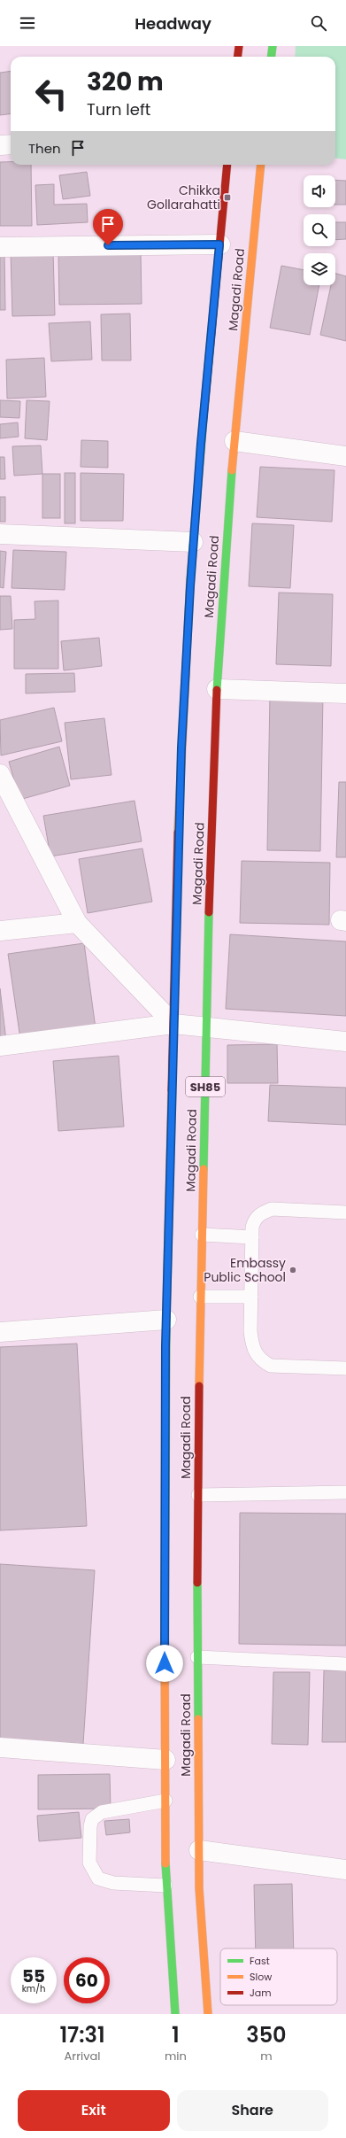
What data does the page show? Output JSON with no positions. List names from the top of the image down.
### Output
{
  "streets": {
    "main road": ["Magadi Road", "SH85"]
  },
  "places": {
    "transit": ["Chikka Gollarahatti"],
    "other": ["Embassy Public School"]
  },
  "legend": ["Fast", "Slow", "Jam"],
  "page": {
    "header": "Headway",
    "turn": ["320 m", "Turn left"],
    "then": "Then",
    "speed": "55 km/h",
    "limit": "60",
    "eta": [
      "17:31",
      "Arrival",
      "1",
      "min",
      "350",
      "m"
    ],
    "buttons": ["Exit", "Share"]
  }
}
